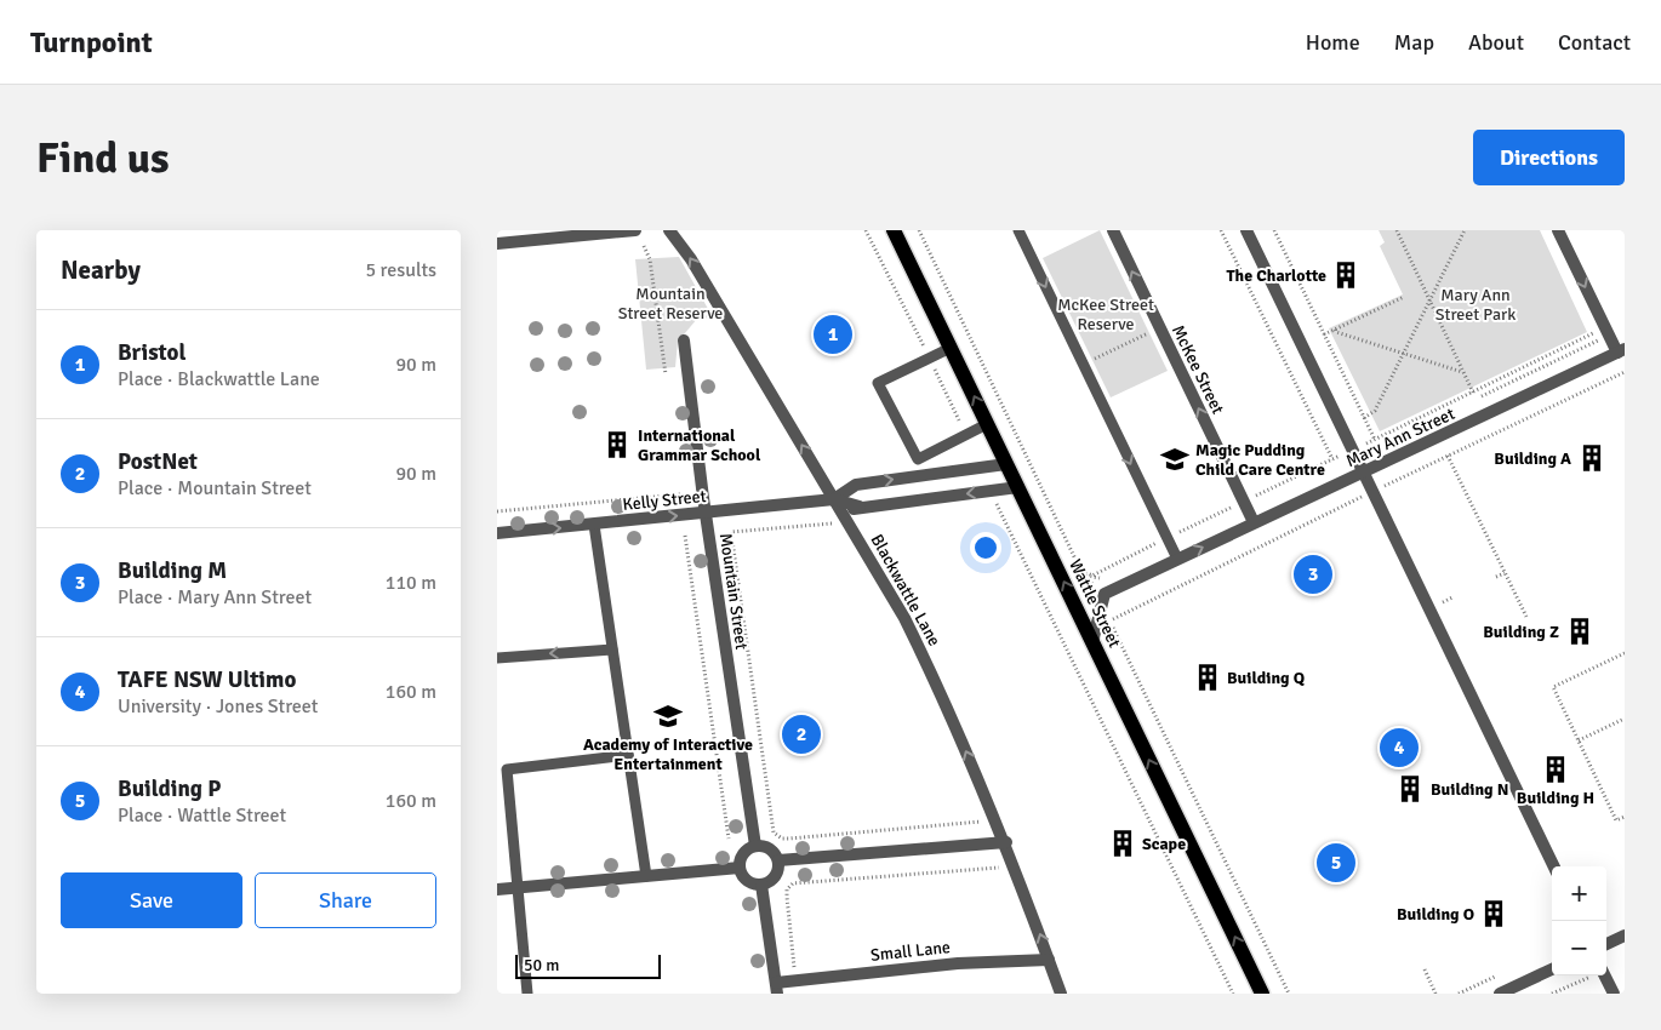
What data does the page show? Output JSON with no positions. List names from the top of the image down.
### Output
{
  "streets": {
    "main road": ["Wattle Street"],
    "street": [
      "McKee Street",
      "Mary Ann Street",
      "Kelly Street",
      "Blackwattle Lane",
      "Mountain Street",
      "Small Lane"
    ]
  },
  "crossings": [
    ["McKee Street", "Mary Ann Street"],
    ["Mary Ann Street", "Wattle Street"],
    ["Kelly Street", "Blackwattle Lane"],
    ["Kelly Street", "Mountain Street"],
    ["Kelly Street", "Wattle Street"],
    ["Blackwattle Lane", "Mountain Street"],
    ["Blackwattle Lane", "Small Lane"]
  ],
  "one_way": ["McKee Street", "Blackwattle Lane", "Wattle Street"],
  "parks": ["Mountain Street Reserve", "Mary Ann Street Park", "McKee Street Reserve"],
  "places": {
    "building": [
      "The Charlotte",
      "International Grammar School",
      "Building A",
      "Building Z",
      "Building Q",
      "Building H",
      "Building N",
      "Scape",
      "Building O"
    ],
    "school or university": ["Magic Pudding Child Care Centre", "Academy of Interactive Entertainment"]
  },
  "scale_bar": "50 m",
  "page": {
    "header": "Turnpoint",
    "nav": [
      "Home",
      "Map",
      "About",
      "Contact"
    ],
    "buttons": [
      "Directions",
      ["Save", "Share"]
    ],
    "title": "Find us",
    "heading": ["Nearby", "5 results"],
    "list": [
      {
        "mark": "1",
        "name": "Bristol",
        "note": "Place · Blackwattle Lane",
        "value": "90 m"
      },
      {
        "mark": "2",
        "name": "PostNet",
        "note": "Place · Mountain Street",
        "value": "90 m"
      },
      {
        "mark": "3",
        "name": "Building M",
        "note": "Place · Mary Ann Street",
        "value": "110 m"
      },
      {
        "mark": "4",
        "name": "TAFE NSW Ultimo",
        "note": "University · Jones Street",
        "value": "160 m"
      },
      {
        "mark": "5",
        "name": "Building P",
        "note": "Place · Wattle Street",
        "value": "160 m"
      }
    ],
    "pins": [
      "1",
      "3",
      "2",
      "4",
      "5"
    ],
    "map_buttons": ["+", "−"],
    "scale": "50 m"
  }
}
